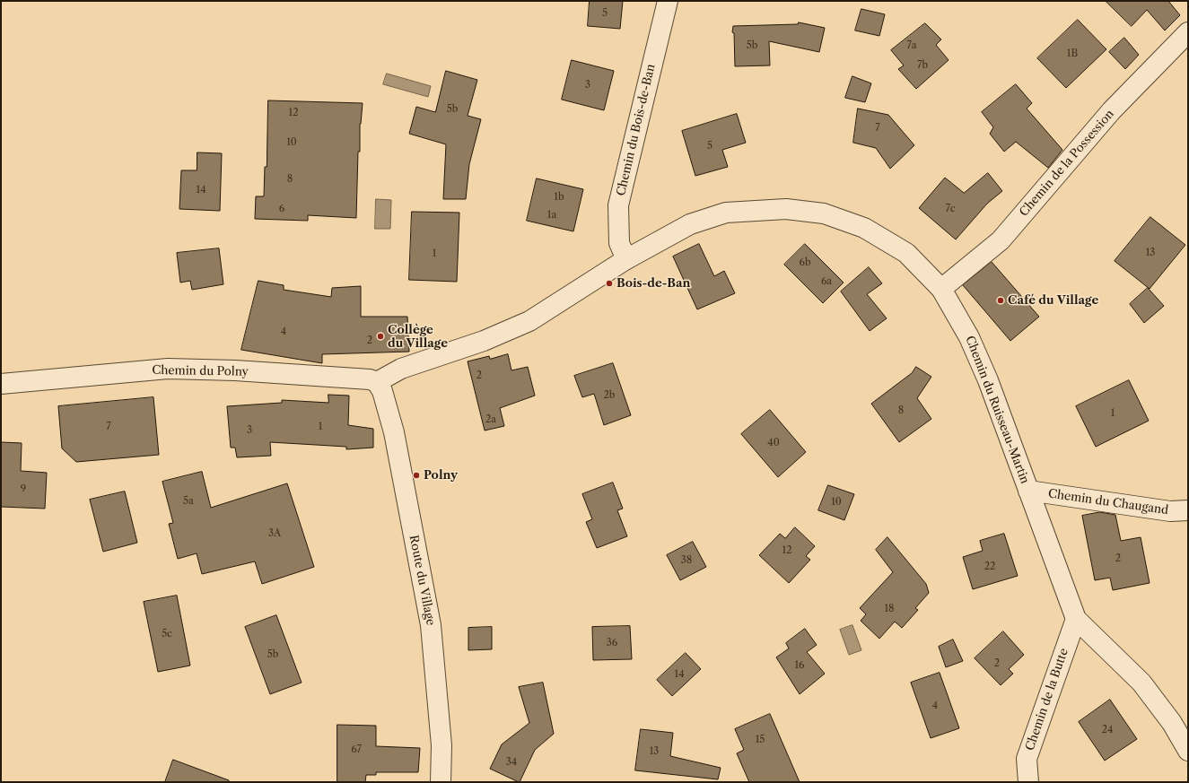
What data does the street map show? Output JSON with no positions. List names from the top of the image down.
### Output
{
  "streets": {
    "street": [
      "Chemin du Bois-de-Ban",
      "Chemin de la Possession",
      "Chemin du Polny",
      "Chemin du Ruisseau-Martin",
      "Chemin du Chaugand",
      "Route du Village",
      "Chemin de la Butte"
    ]
  },
  "crossings": [
    ["Chemin du Bois-de-Ban", "Chemin du Ruisseau-Martin"],
    ["Chemin de la Possession", "Chemin du Ruisseau-Martin"],
    ["Chemin du Polny", "Chemin du Ruisseau-Martin"],
    ["Chemin du Polny", "Route du Village"],
    ["Chemin du Ruisseau-Martin", "Chemin du Chaugand"],
    ["Chemin du Ruisseau-Martin", "Route du Village"],
    ["Chemin du Ruisseau-Martin", "Chemin de la Butte"]
  ],
  "places": [
    "Bois-de-Ban",
    "Café du Village",
    "Collège du Village",
    "Polny"
  ],
  "house_numbers": [
    "5",
    "5b",
    "7a",
    "1B",
    "7b",
    "3",
    "5b",
    "12",
    "7",
    "10",
    "5",
    "8",
    "14",
    "1b",
    "6",
    "7c",
    "1a",
    "13",
    "1",
    "6b",
    "6a",
    "4",
    "2",
    "2",
    "2b",
    "8",
    "1",
    "2a",
    "7",
    "1",
    "3",
    "40",
    "9",
    "5a",
    "10",
    "3A",
    "12",
    "2",
    "38",
    "22",
    "18",
    "5c",
    "36",
    "5b",
    "2",
    "16",
    "14",
    "4",
    "24",
    "15",
    "67",
    "13",
    "34"
  ]
}
